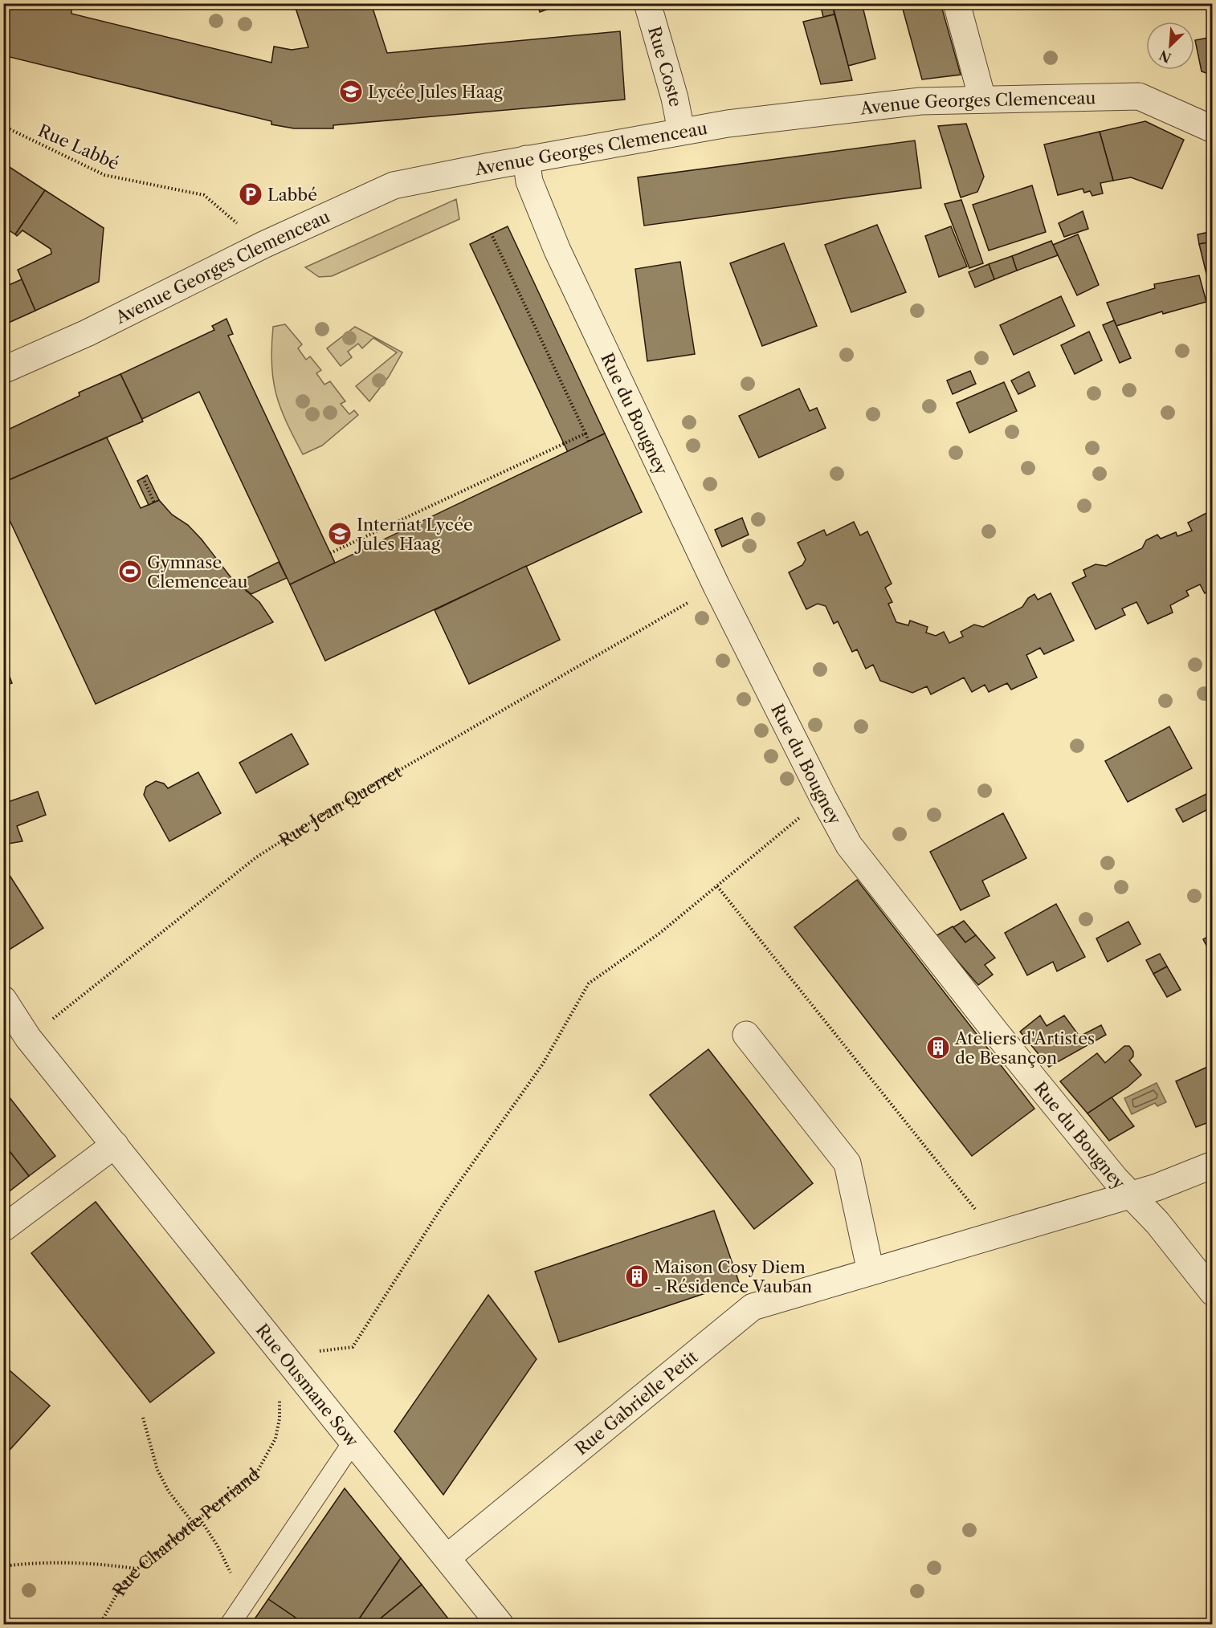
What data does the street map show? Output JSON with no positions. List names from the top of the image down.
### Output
{
  "streets": {
    "street": [
      "Rue Coste",
      "Avenue Georges Clemenceau",
      "Rue du Bougney",
      "Rue Ousmane Sow",
      "Rue Gabrielle Petit"
    ],
    "path": ["Rue Labbé", "Rue Jean Querret", "Rue Charlotte Perriand"]
  },
  "crossings": [
    ["Rue Coste", "Avenue Georges Clemenceau"],
    ["Avenue Georges Clemenceau", "Rue Labbé"],
    ["Avenue Georges Clemenceau", "Rue du Bougney"],
    ["Rue du Bougney", "Rue Jean Querret"],
    ["Rue du Bougney", "Rue Gabrielle Petit"],
    ["Rue Jean Querret", "Rue Ousmane Sow"],
    ["Rue Ousmane Sow", "Rue Gabrielle Petit"],
    ["Rue Ousmane Sow", "Rue Charlotte Perriand"]
  ],
  "places": {
    "school or university": ["Lycée Jules Haag", "Internat Lycée Jules Haag"],
    "parking": ["Labbé"],
    "sports": ["Gymnase Clemenceau"],
    "building": ["Ateliers d'Artistes de Besançon", "Maison Cosy Diem - Résidence Vauban"]
  },
  "north": "bottom left"
}
